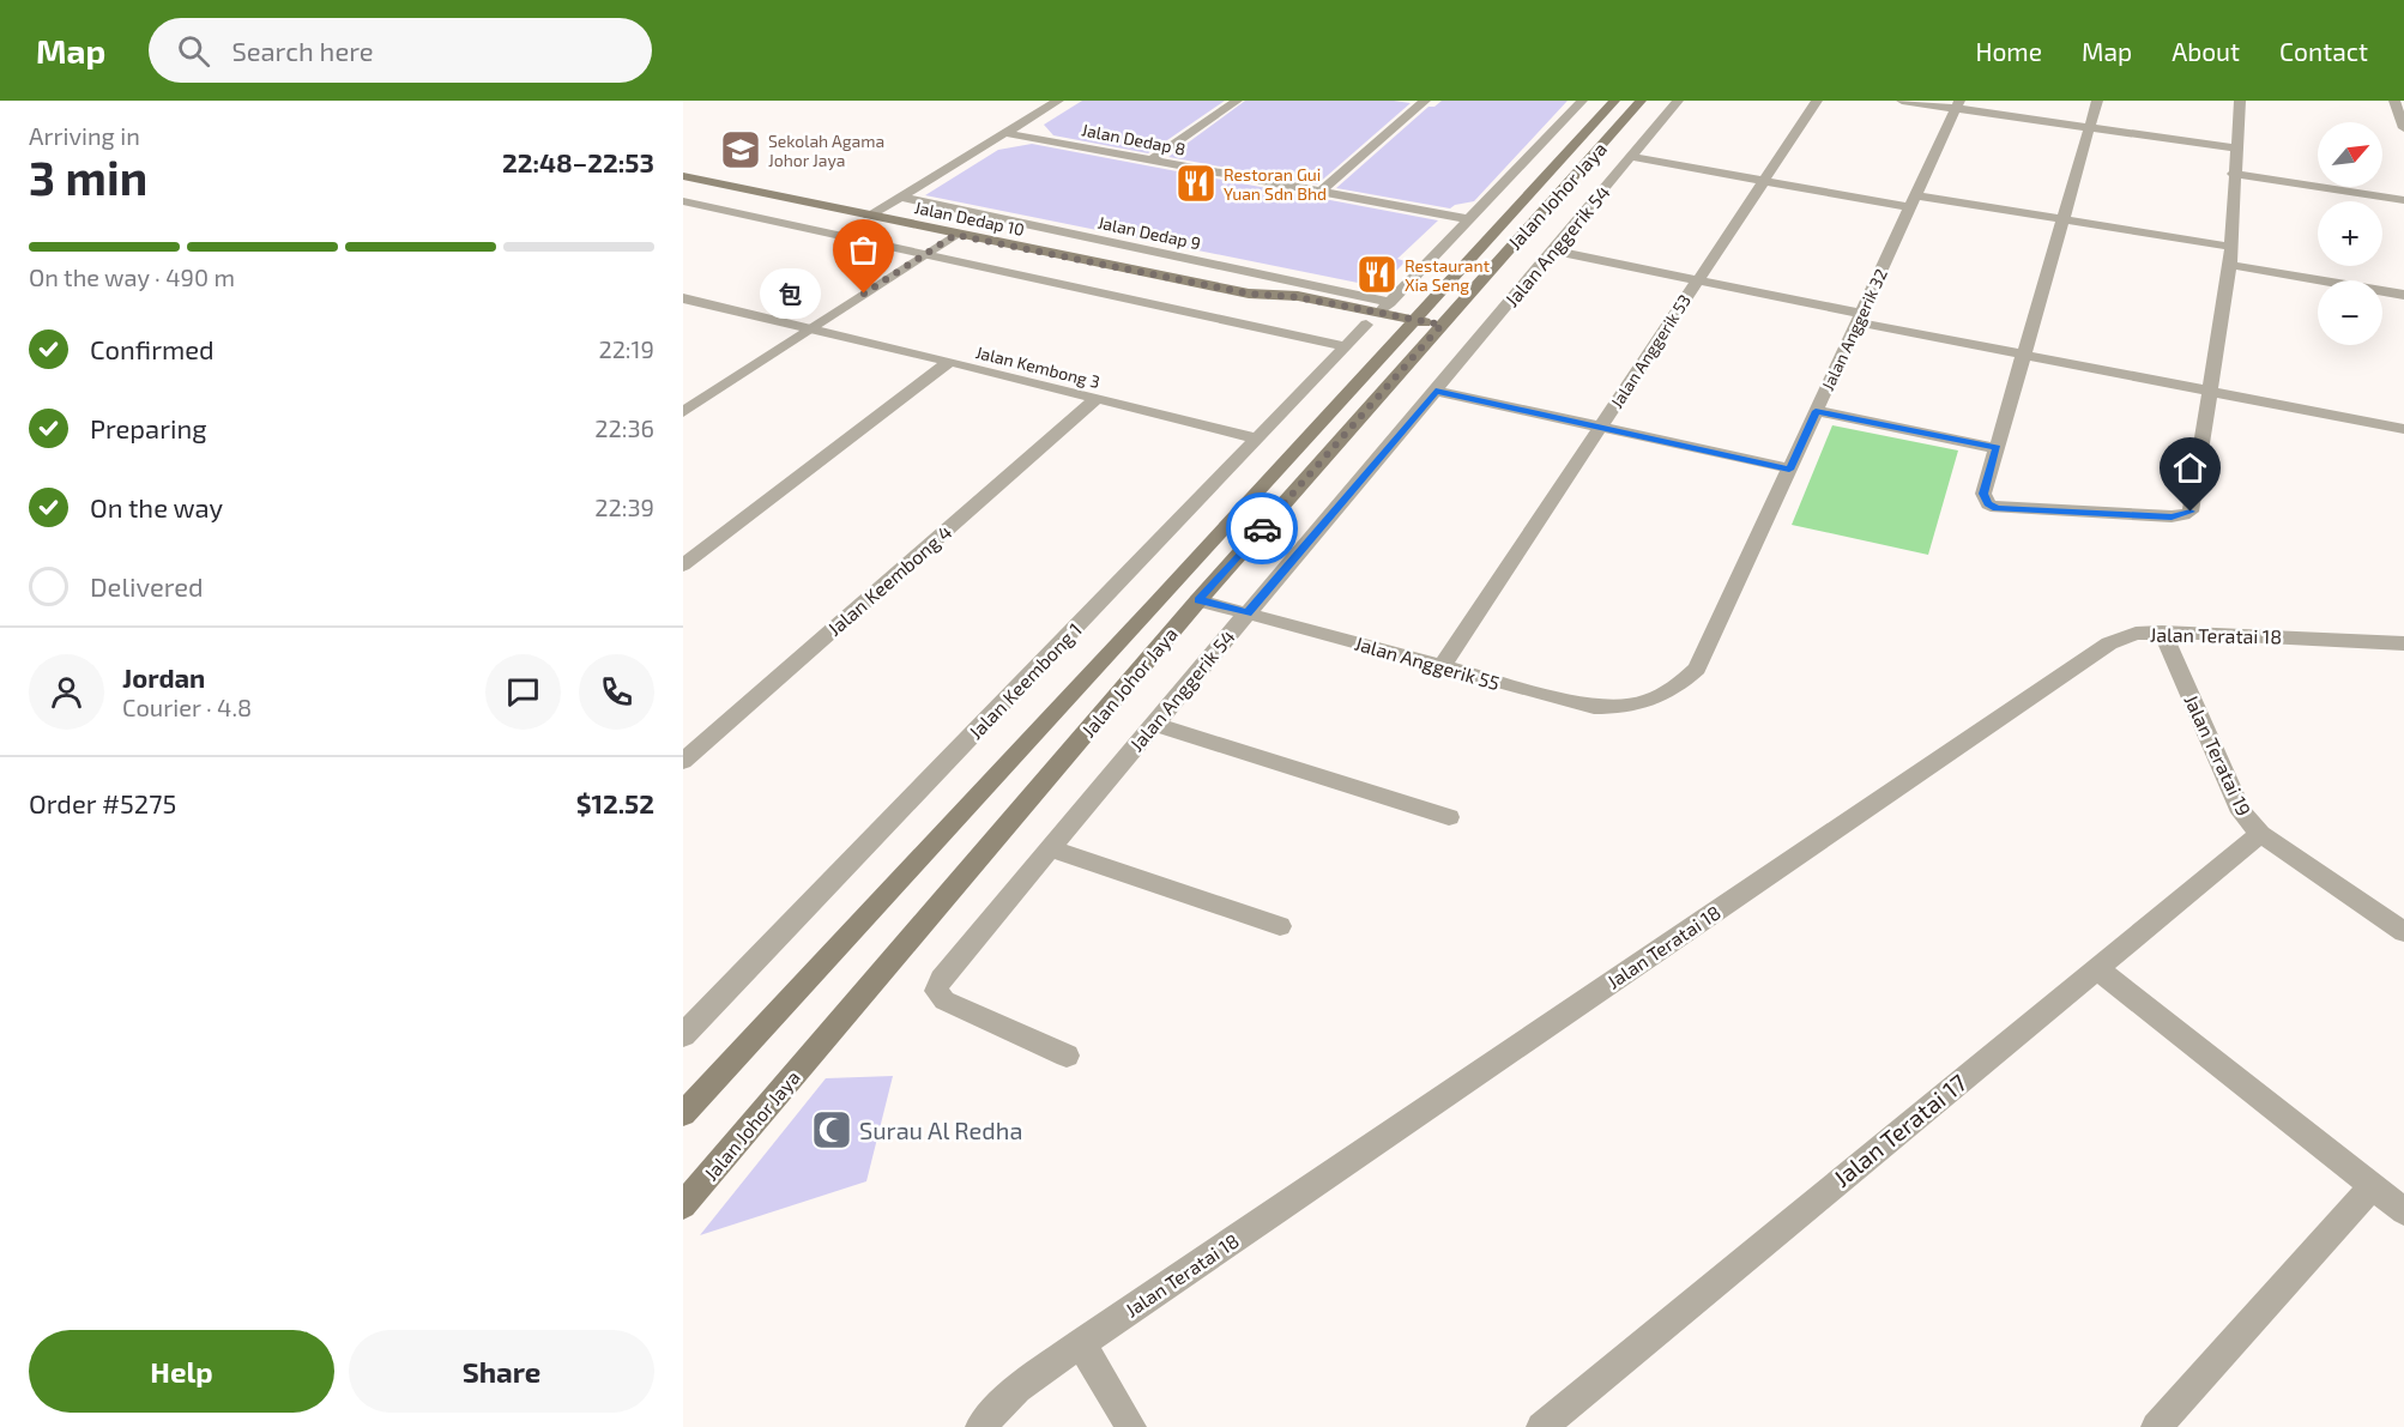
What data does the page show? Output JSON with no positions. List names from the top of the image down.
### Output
{
  "streets": {
    "main road": ["Jalan Johor Jaya", "Jalan Dedap 10"],
    "street": [
      "Jalan Dedap 8",
      "Jalan Dedap 9",
      "Jalan Anggerik 54",
      "Jalan Anggerik 32",
      "Jalan Anggerik 53",
      "Jalan Kembong 3",
      "Jalan Keembong 4",
      "Jalan Teratai 18",
      "Jalan Anggerik 55",
      "Jalan Keembong 1",
      "Jalan Teratai 19",
      "Jalan Teratai 17"
    ]
  },
  "crossings": [
    ["Jalan Johor Jaya", "Jalan Dedap 10"],
    ["Jalan Johor Jaya", "Jalan Anggerik 55"],
    ["Jalan Dedap 10", "Jalan Dedap 9"],
    ["Jalan Dedap 10", "Jalan Keembong 1"],
    ["Jalan Anggerik 54", "Jalan Anggerik 55"],
    ["Jalan Anggerik 32", "Jalan Anggerik 55"],
    ["Jalan Anggerik 53", "Jalan Anggerik 55"],
    ["Jalan Kembong 3", "Jalan Keembong 4"],
    ["Jalan Kembong 3", "Jalan Keembong 1"],
    ["Jalan Teratai 18", "Jalan Teratai 19"],
    ["Jalan Teratai 19", "Jalan Teratai 17"]
  ],
  "places": {
    "school or university": ["Sekolah Agama Johor Jaya"],
    "restaurant": ["Restoran Gui Yuan Sdn Bhd", "Restaurant Xia Seng"],
    "other": ["包"],
    "mosque": ["Surau Al Redha"]
  },
  "north": "top right",
  "page": {
    "header": "Map",
    "search": "Search here",
    "nav": [
      "Home",
      "Map",
      "About",
      "Contact"
    ],
    "heading": ["3 min", "Arriving in", "22:48–22:53"],
    "panel": [
      "Jordan",
      "Courier · 4.8",
      "Order #5275",
      "$12.52"
    ],
    "map_buttons": ["+", "−"],
    "bar": "On the way · 490 m",
    "bubble": "包",
    "list": [
      ["Confirmed", "22:19"],
      ["Preparing", "22:36"],
      ["On the way", "22:39"],
      "Delivered"
    ],
    "buttons": ["Help", "Share"]
  }
}
